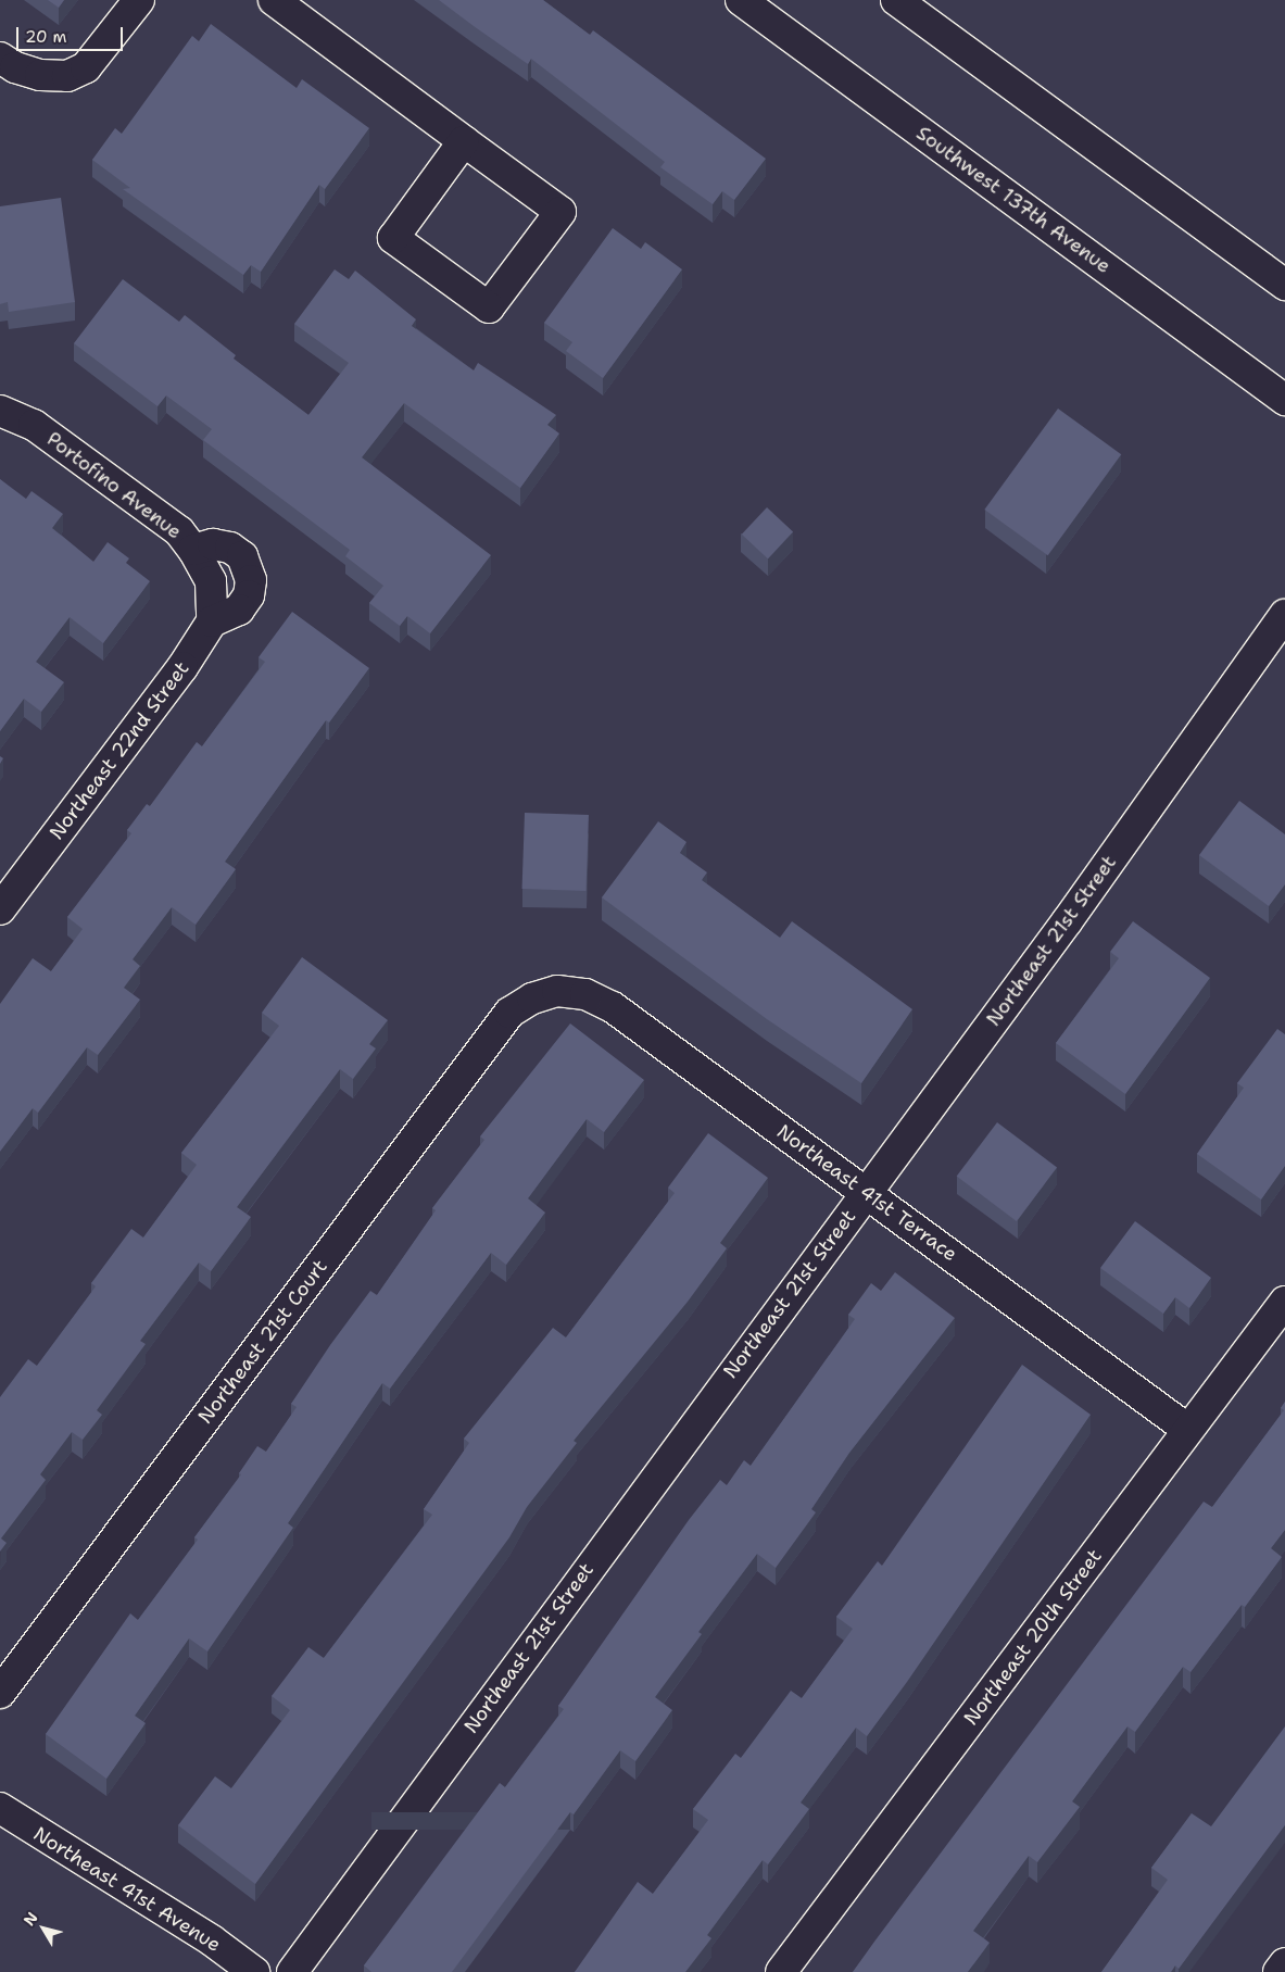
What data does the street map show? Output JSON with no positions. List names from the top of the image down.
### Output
{
  "streets": {
    "street": [
      "Southwest 137th Avenue",
      "Portofino Avenue",
      "Northeast 22nd Street",
      "Northeast 21st Street",
      "Northeast 41st Terrace",
      "Northeast 21st Court",
      "Northeast 20th Street",
      "Northeast 41st Avenue"
    ]
  },
  "crossings": [
    ["Portofino Avenue", "Northeast 22nd Street"],
    ["Northeast 21st Street", "Northeast 41st Terrace"],
    ["Northeast 41st Terrace", "Northeast 21st Court"],
    ["Northeast 41st Terrace", "Northeast 20th Street"]
  ],
  "scale_bar": "20 m",
  "north": "top left"
}
